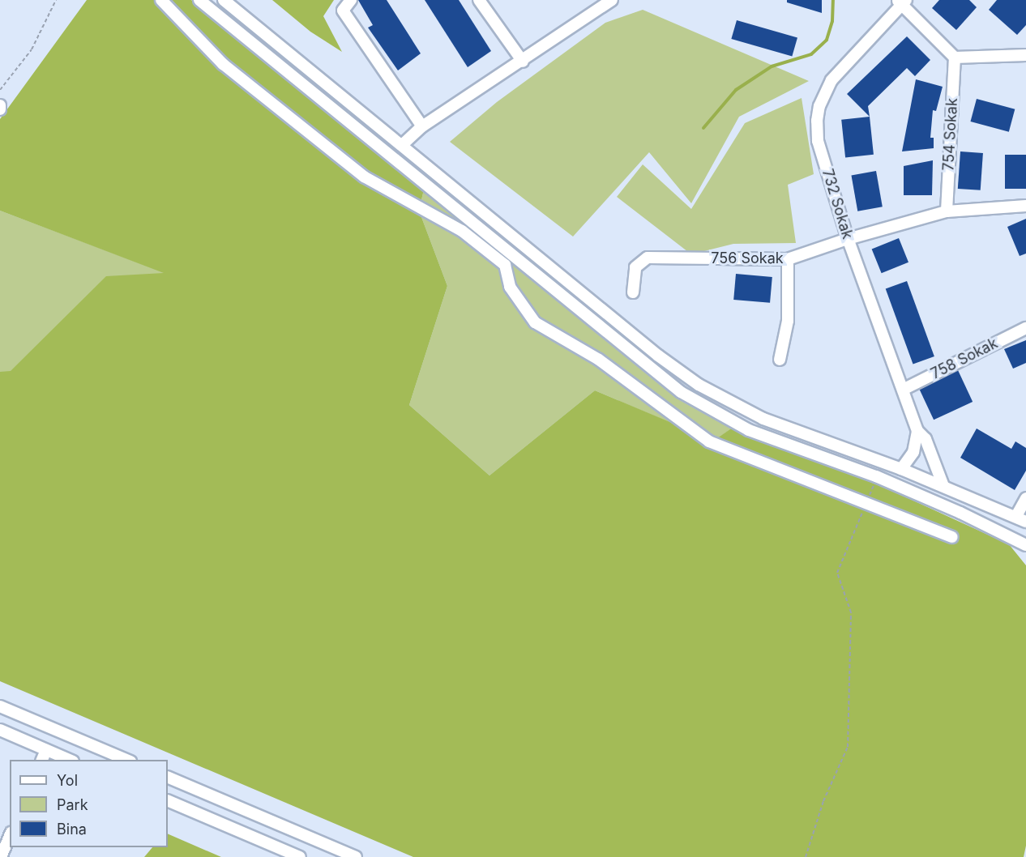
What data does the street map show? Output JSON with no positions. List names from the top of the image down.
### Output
{
  "streets": {
    "street": [
      "754 Sokak",
      "732 Sokak",
      "756 Sokak",
      "758 Sokak"
    ]
  },
  "crossings": [
    ["754 Sokak", "756 Sokak"],
    ["732 Sokak", "756 Sokak"],
    ["732 Sokak", "758 Sokak"]
  ],
  "legend": ["Yol", "Park", "Bina"]
}
